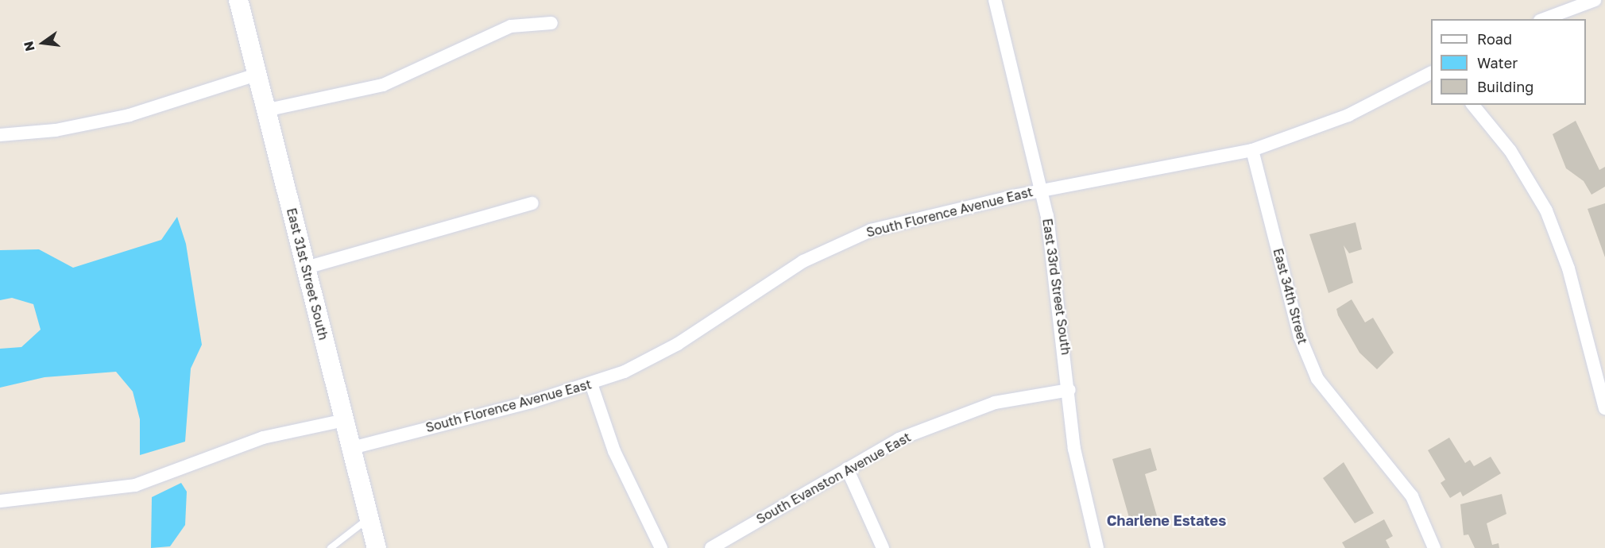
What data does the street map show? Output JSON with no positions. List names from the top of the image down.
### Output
{
  "streets": {
    "main road": ["East 31st Street South"],
    "street": [
      "South Florence Avenue East",
      "East 33rd Street South",
      "East 34th Street",
      "South Evanston Avenue East"
    ]
  },
  "crossings": [
    ["South Florence Avenue East", "East 31st Street South"],
    ["South Florence Avenue East", "East 33rd Street South"],
    ["South Florence Avenue East", "East 34th Street"],
    ["East 33rd Street South", "South Evanston Avenue East"]
  ],
  "districts": ["Charlene Estates"],
  "legend": ["Road", "Water", "Building"],
  "north": "left"
}
